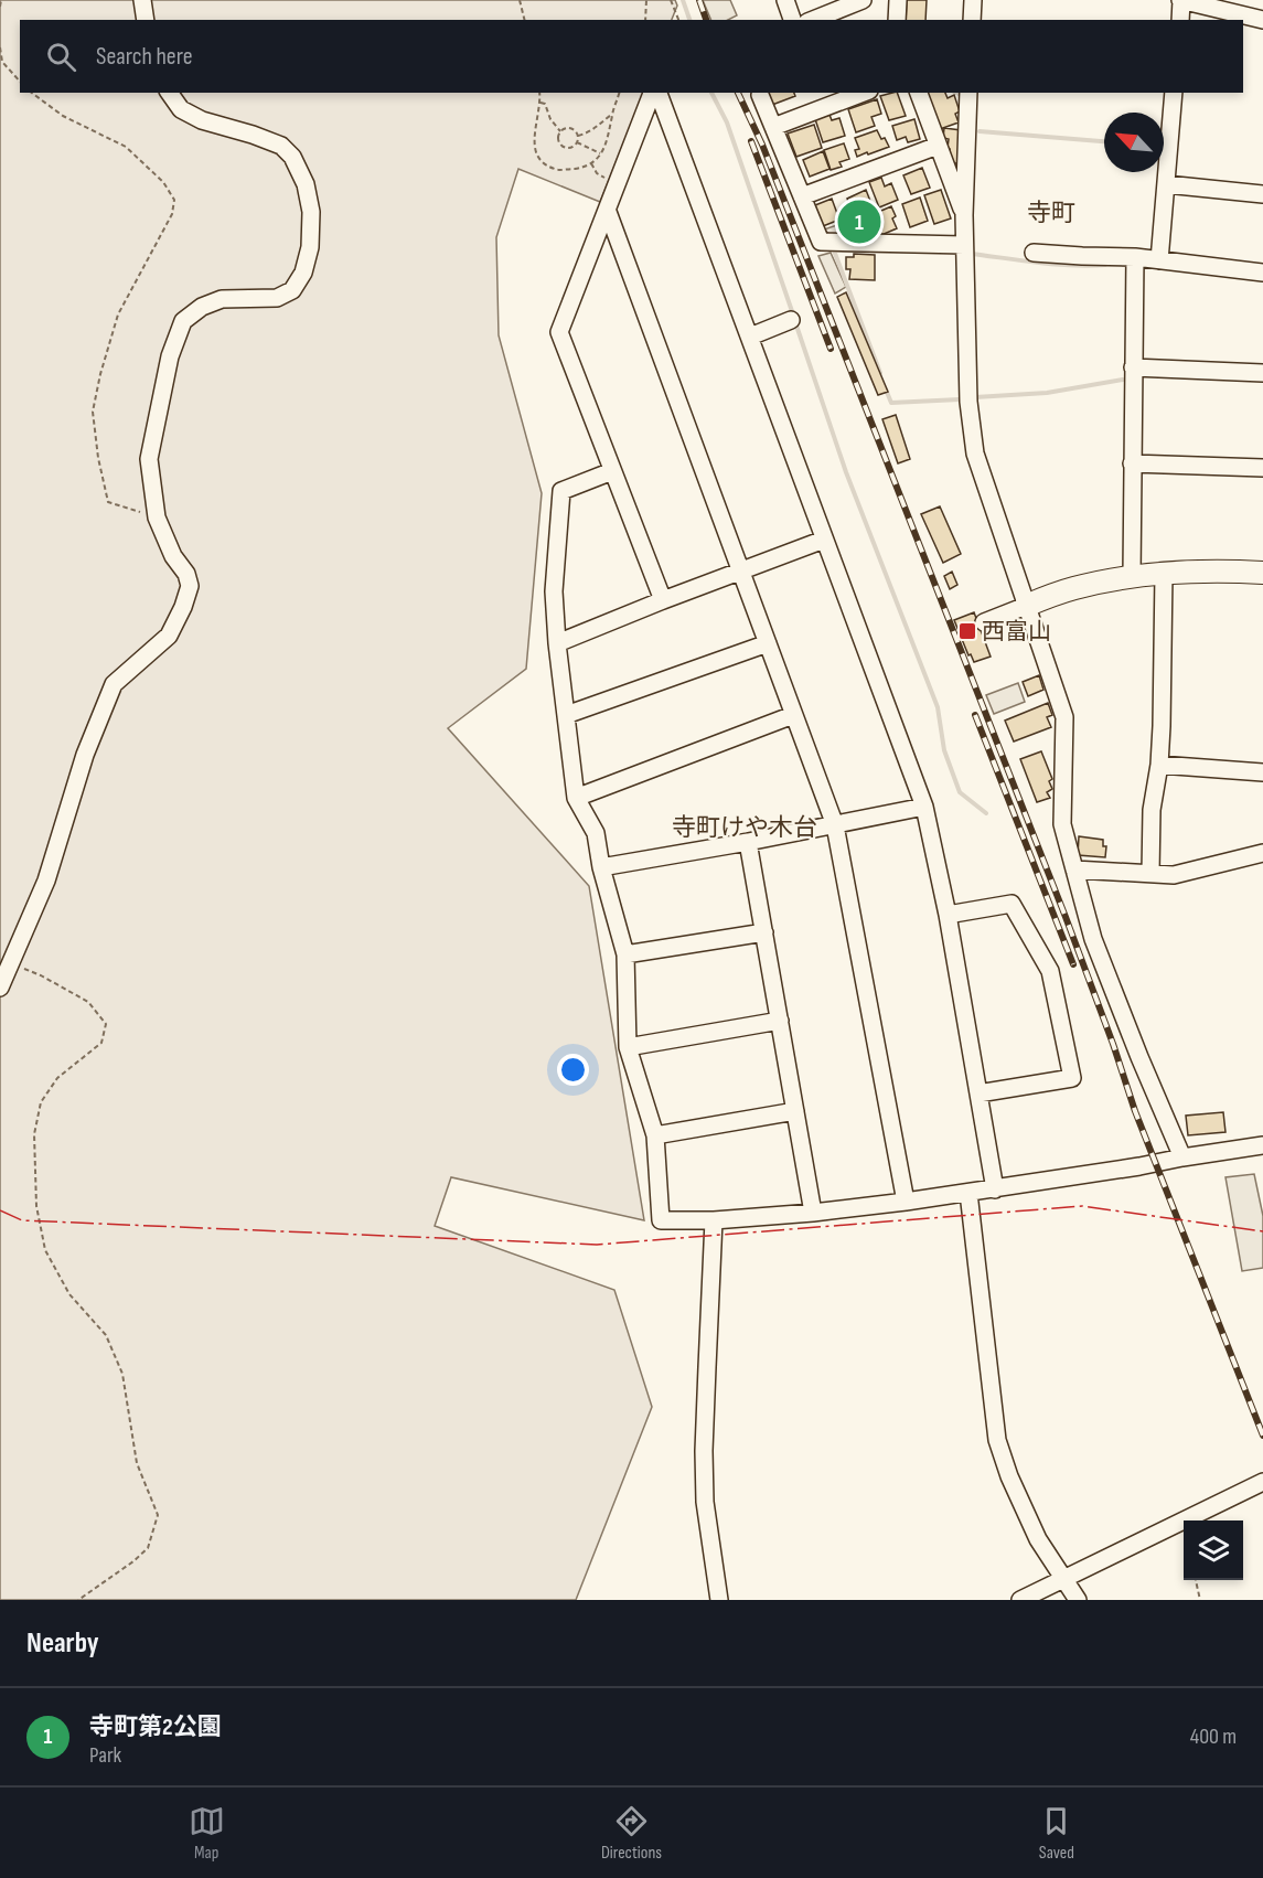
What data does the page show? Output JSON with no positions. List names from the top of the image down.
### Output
{
  "districts": ["寺町", "寺町けや木台"],
  "places": {
    "transit": ["西富山"]
  },
  "north": "top left",
  "page": {
    "search": "Search here",
    "pins": "1",
    "heading": "Nearby",
    "list": [
      {
        "mark": "1",
        "name": "寺町第2公園",
        "note": "Park",
        "value": "400 m"
      }
    ],
    "nav": ["Map", "Directions", "Saved"]
  }
}
